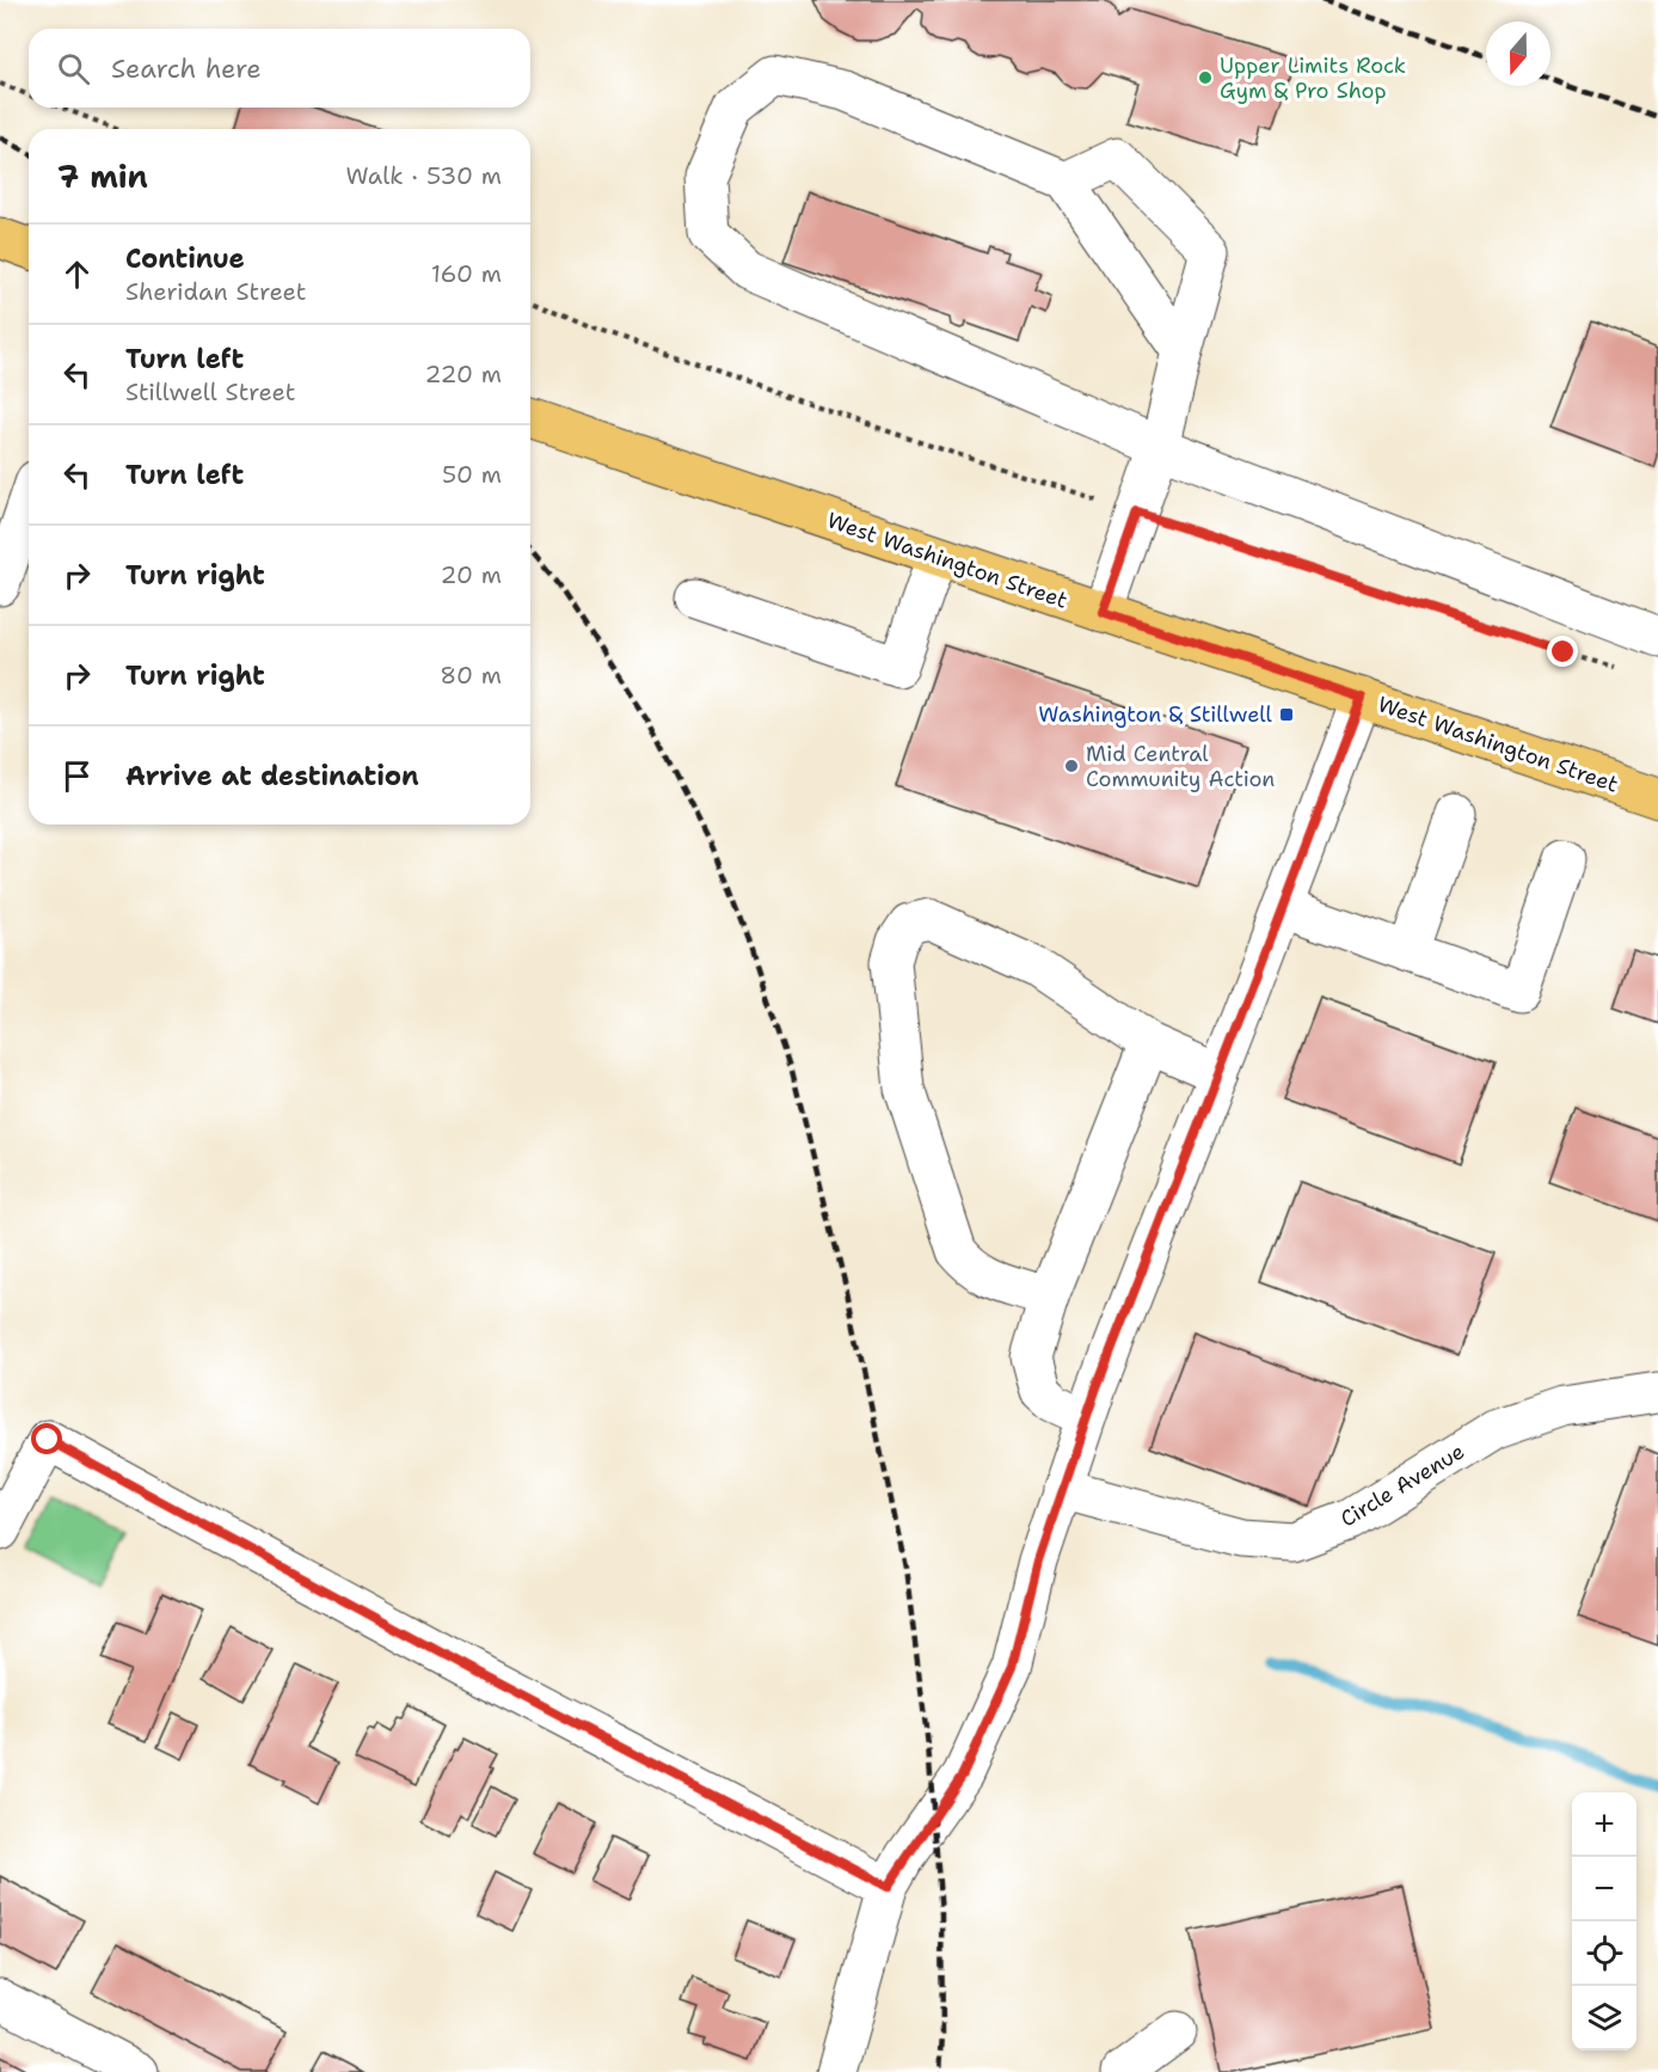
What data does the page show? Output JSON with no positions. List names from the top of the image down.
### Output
{
  "streets": {
    "main road": ["West Washington Street"],
    "street": ["Circle Avenue"]
  },
  "places": {
    "other": ["Upper Limits Rock Gym & Pro Shop", "Mid Central Community Action"],
    "transit": ["Washington & Stillwell"]
  },
  "north": "bottom",
  "page": {
    "search": "Search here",
    "heading": ["7 min", "Walk · 530 m"],
    "list": [
      ["Continue", "Sheridan Street", "160 m"],
      ["Turn left", "Stillwell Street", "220 m"],
      ["Turn left", "50 m"],
      ["Turn right", "20 m"],
      ["Turn right", "80 m"],
      "Arrive at destination"
    ],
    "map_buttons": ["+", "−"]
  }
}
